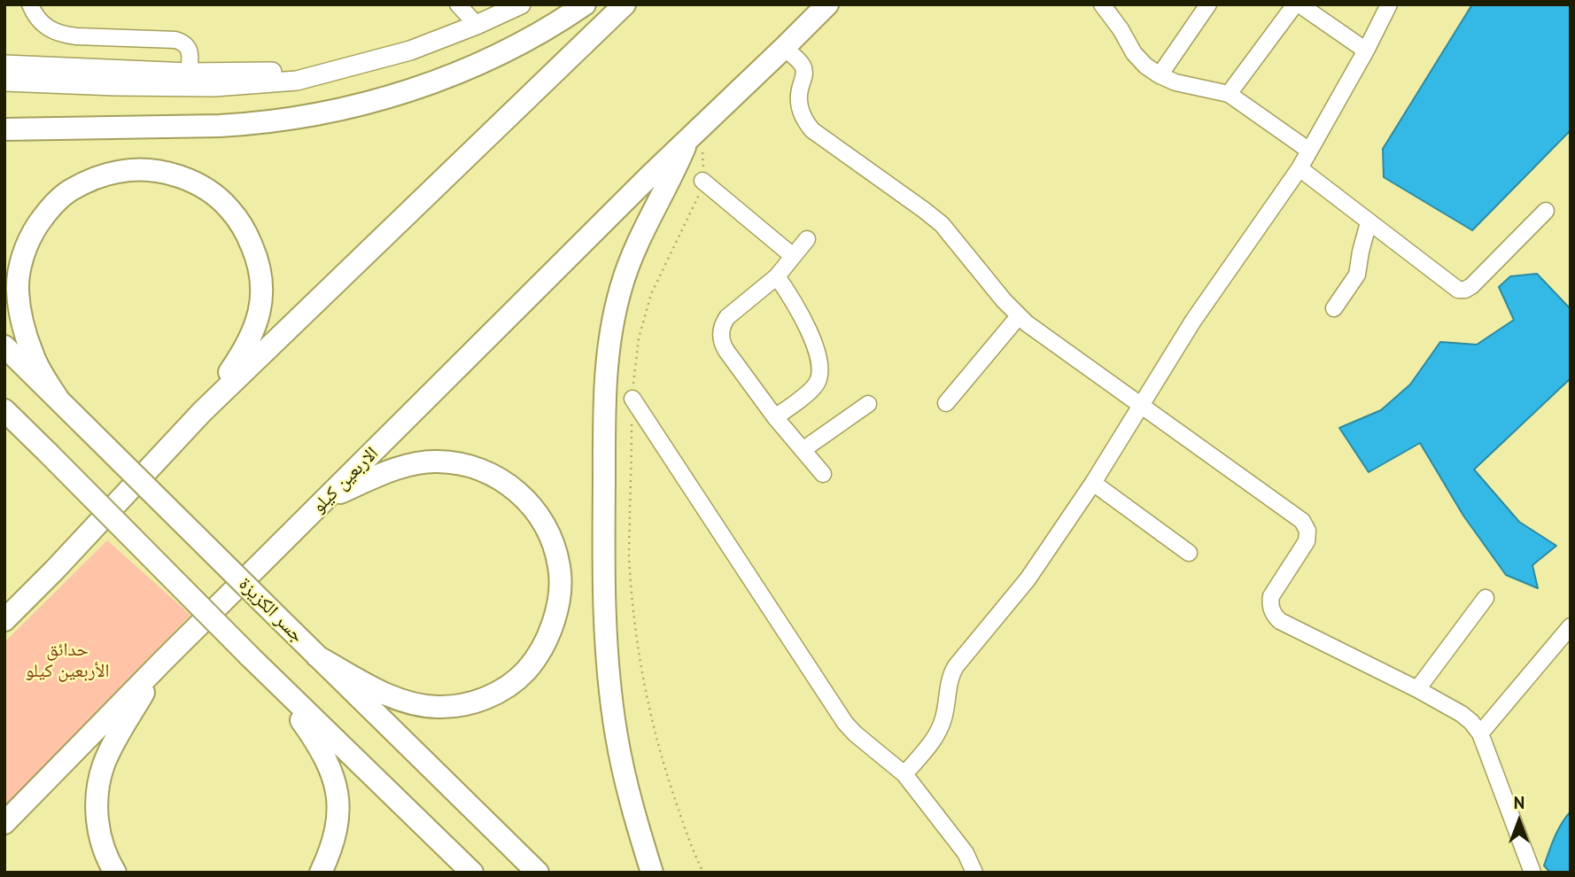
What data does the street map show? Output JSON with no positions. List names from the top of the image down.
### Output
{
  "streets": {
    "highway": ["الاربعين كيلو", "جسر الكزيزة"]
  },
  "parks": ["حدائق الأربعين كيلو"],
  "north": "top"
}
